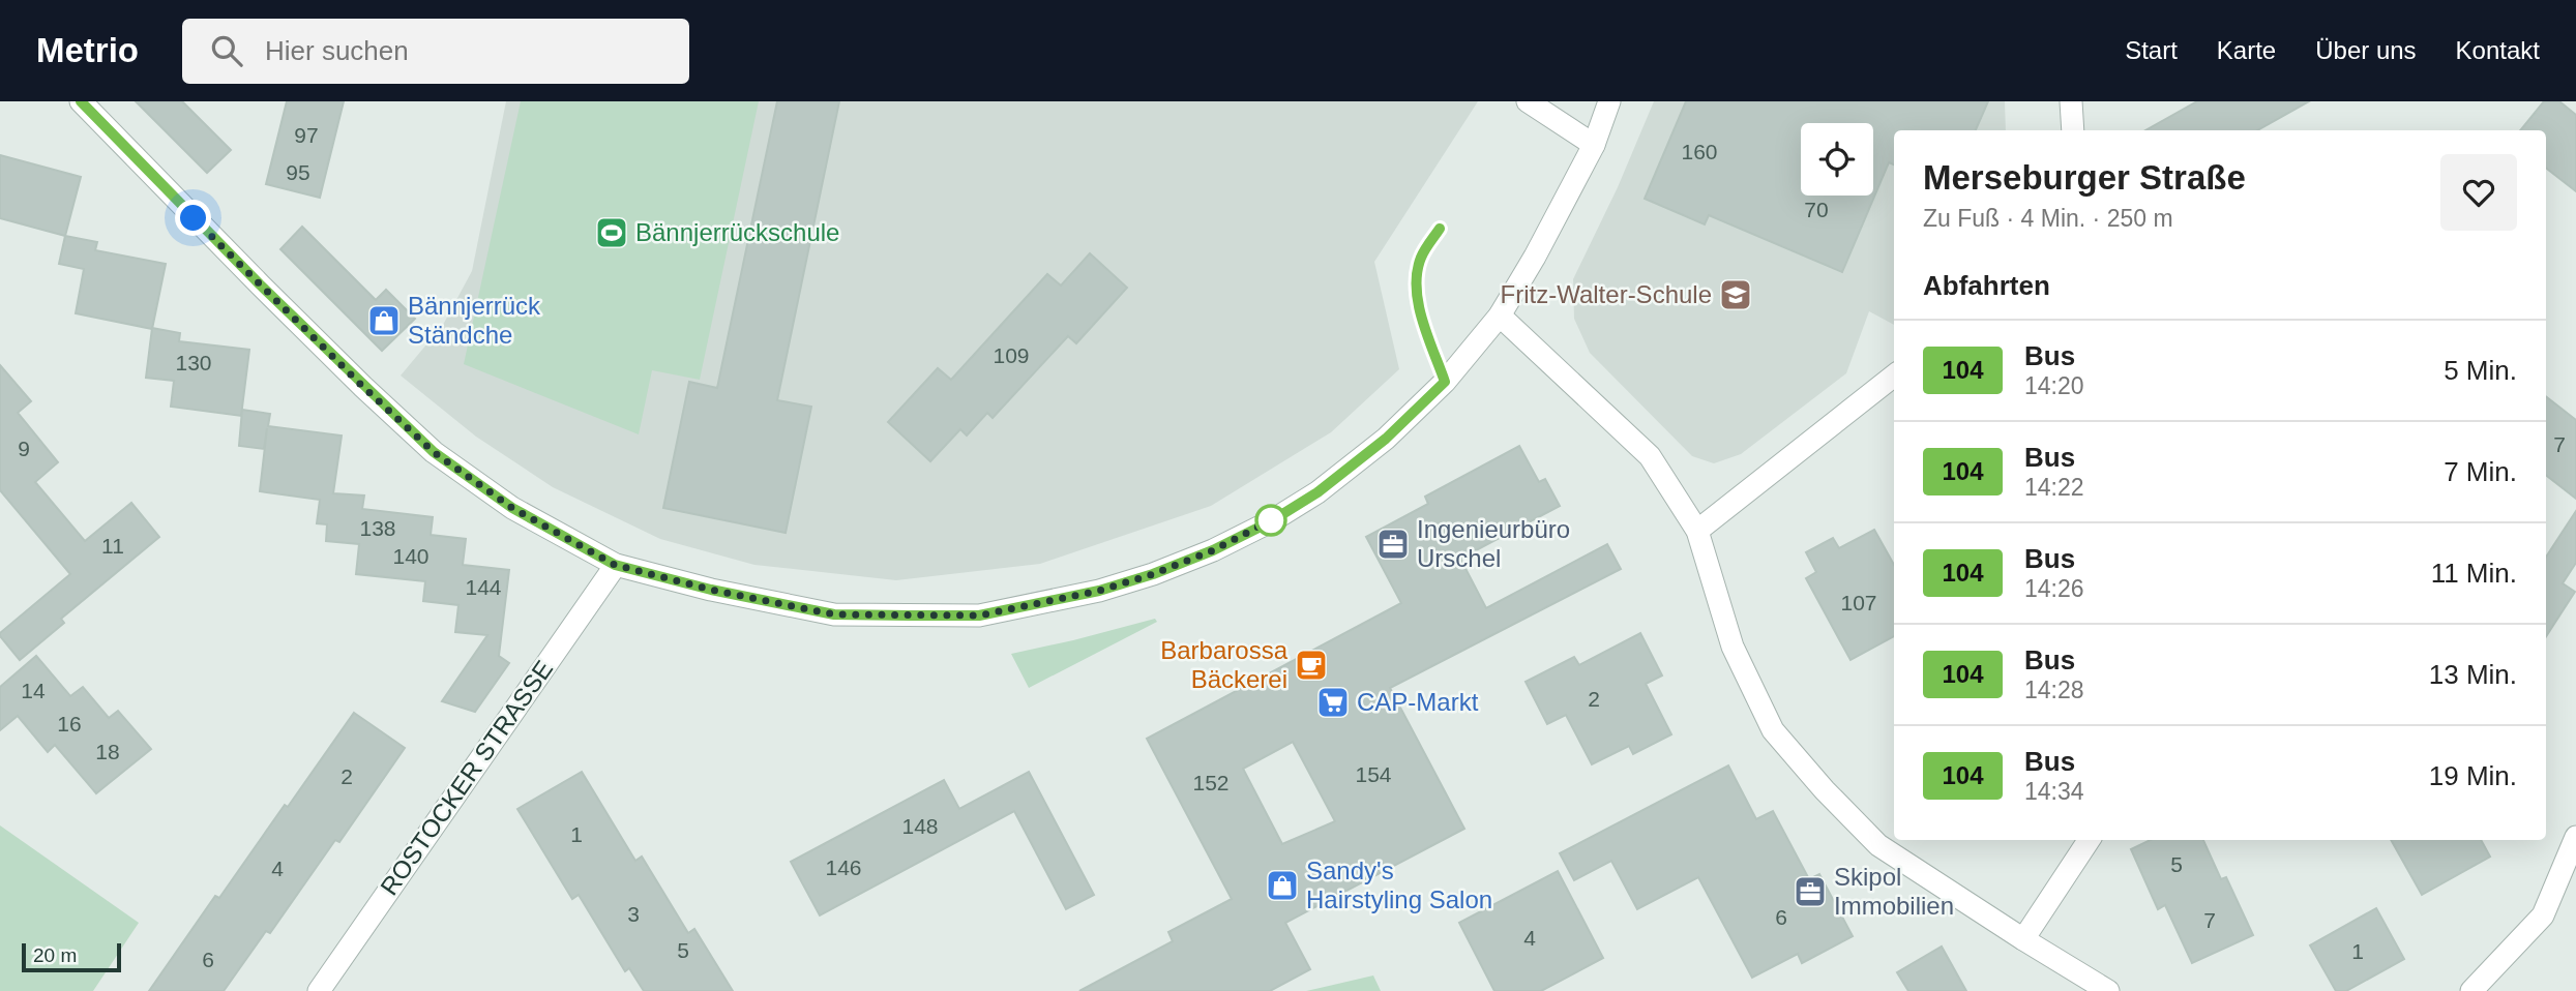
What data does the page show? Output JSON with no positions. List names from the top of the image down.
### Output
{
  "streets": {
    "street": ["ROSTOCKER STRASSE"]
  },
  "places": {
    "sports": ["Bännjerrückschule"],
    "school or university": ["Fritz-Walter-Schule"],
    "shop": ["Bännjerrück Ständche", "Sandy's Hairstyling Salon"],
    "office": ["Ingenieurbüro Urschel", "Skipol Immobilien"],
    "cafe": ["Barbarossa Bäckerei"],
    "supermarket": ["CAP-Markt"]
  },
  "lines": ["bus line 104"],
  "house_numbers": [
    "97",
    "160",
    "95",
    "70",
    "109",
    "130",
    "7",
    "9",
    "138",
    "11",
    "140",
    "144",
    "107",
    "14",
    "2",
    "16",
    "18",
    "154",
    "2",
    "152",
    "148",
    "1",
    "5",
    "146",
    "4",
    "3",
    "6",
    "7",
    "4",
    "5",
    "1",
    "6"
  ],
  "scale_bar": "20 m",
  "page": {
    "header": "Metrio",
    "search": "Hier suchen",
    "nav": [
      "Start",
      "Karte",
      "Über uns",
      "Kontakt"
    ],
    "heading": [
      ["Merseburger Straße", "Zu Fuß · 4 Min. · 250 m"],
      "Abfahrten"
    ],
    "list": [
      {
        "mark": "104",
        "name": "Bus",
        "note": "14:20",
        "value": "5 Min."
      },
      {
        "mark": "104",
        "name": "Bus",
        "note": "14:22",
        "value": "7 Min."
      },
      {
        "mark": "104",
        "name": "Bus",
        "note": "14:26",
        "value": "11 Min."
      },
      {
        "mark": "104",
        "name": "Bus",
        "note": "14:28",
        "value": "13 Min."
      },
      {
        "mark": "104",
        "name": "Bus",
        "note": "14:34",
        "value": "19 Min."
      }
    ],
    "scale": "20 m"
  }
}
